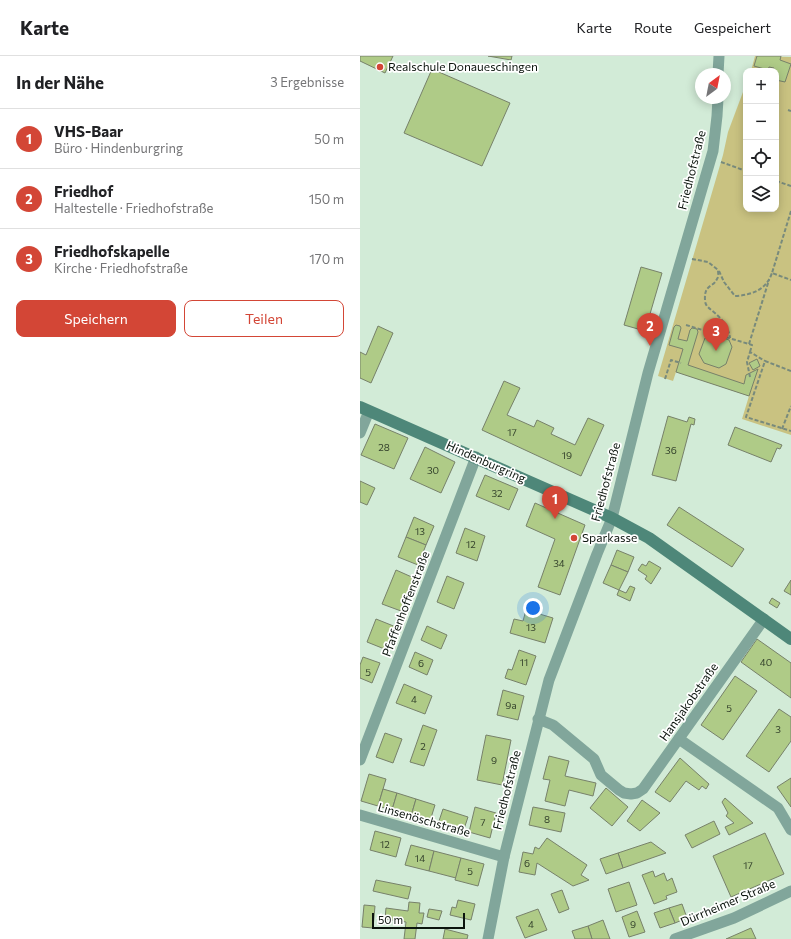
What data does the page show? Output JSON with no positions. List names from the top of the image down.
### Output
{
  "streets": {
    "main road": ["Hindenburgring"],
    "street": [
      "Friedhofstraße",
      "Pfaffenhoffenstraße",
      "Hansjakobstraße",
      "Linsenöschstraße",
      "Dürrheimer Straße"
    ]
  },
  "crossings": [
    ["Friedhofstraße", "Hindenburgring"],
    ["Friedhofstraße", "Hansjakobstraße"],
    ["Friedhofstraße", "Linsenöschstraße"],
    ["Hindenburgring", "Pfaffenhoffenstraße"],
    ["Hindenburgring", "Hansjakobstraße"]
  ],
  "places": ["Realschule Donaueschingen", "Sparkasse"],
  "house_numbers": [
    "17",
    "28",
    "36",
    "19",
    "30",
    "32",
    "13",
    "12",
    "34",
    "13",
    "11",
    "40",
    "6",
    "5",
    "4",
    "9a",
    "5",
    "3",
    "2",
    "9",
    "8",
    "7",
    "12",
    "14",
    "6",
    "17",
    "5",
    "4",
    "9"
  ],
  "scale_bar": "50 m",
  "north": "top right",
  "page": {
    "header": "Karte",
    "nav": ["Karte", "Route", "Gespeichert"],
    "heading": ["In der Nähe", "3 Ergebnisse"],
    "map_buttons": ["+", "−"],
    "list": [
      {
        "mark": "1",
        "name": "VHS-Baar",
        "note": "Büro · Hindenburgring",
        "value": "50 m"
      },
      {
        "mark": "2",
        "name": "Friedhof",
        "note": "Haltestelle · Friedhofstraße",
        "value": "150 m"
      },
      {
        "mark": "3",
        "name": "Friedhofskapelle",
        "note": "Kirche · Friedhofstraße",
        "value": "170 m"
      }
    ],
    "buttons": ["Speichern", "Teilen"],
    "pins": ["2", "3", "1"],
    "scale": "50 m"
  }
}
